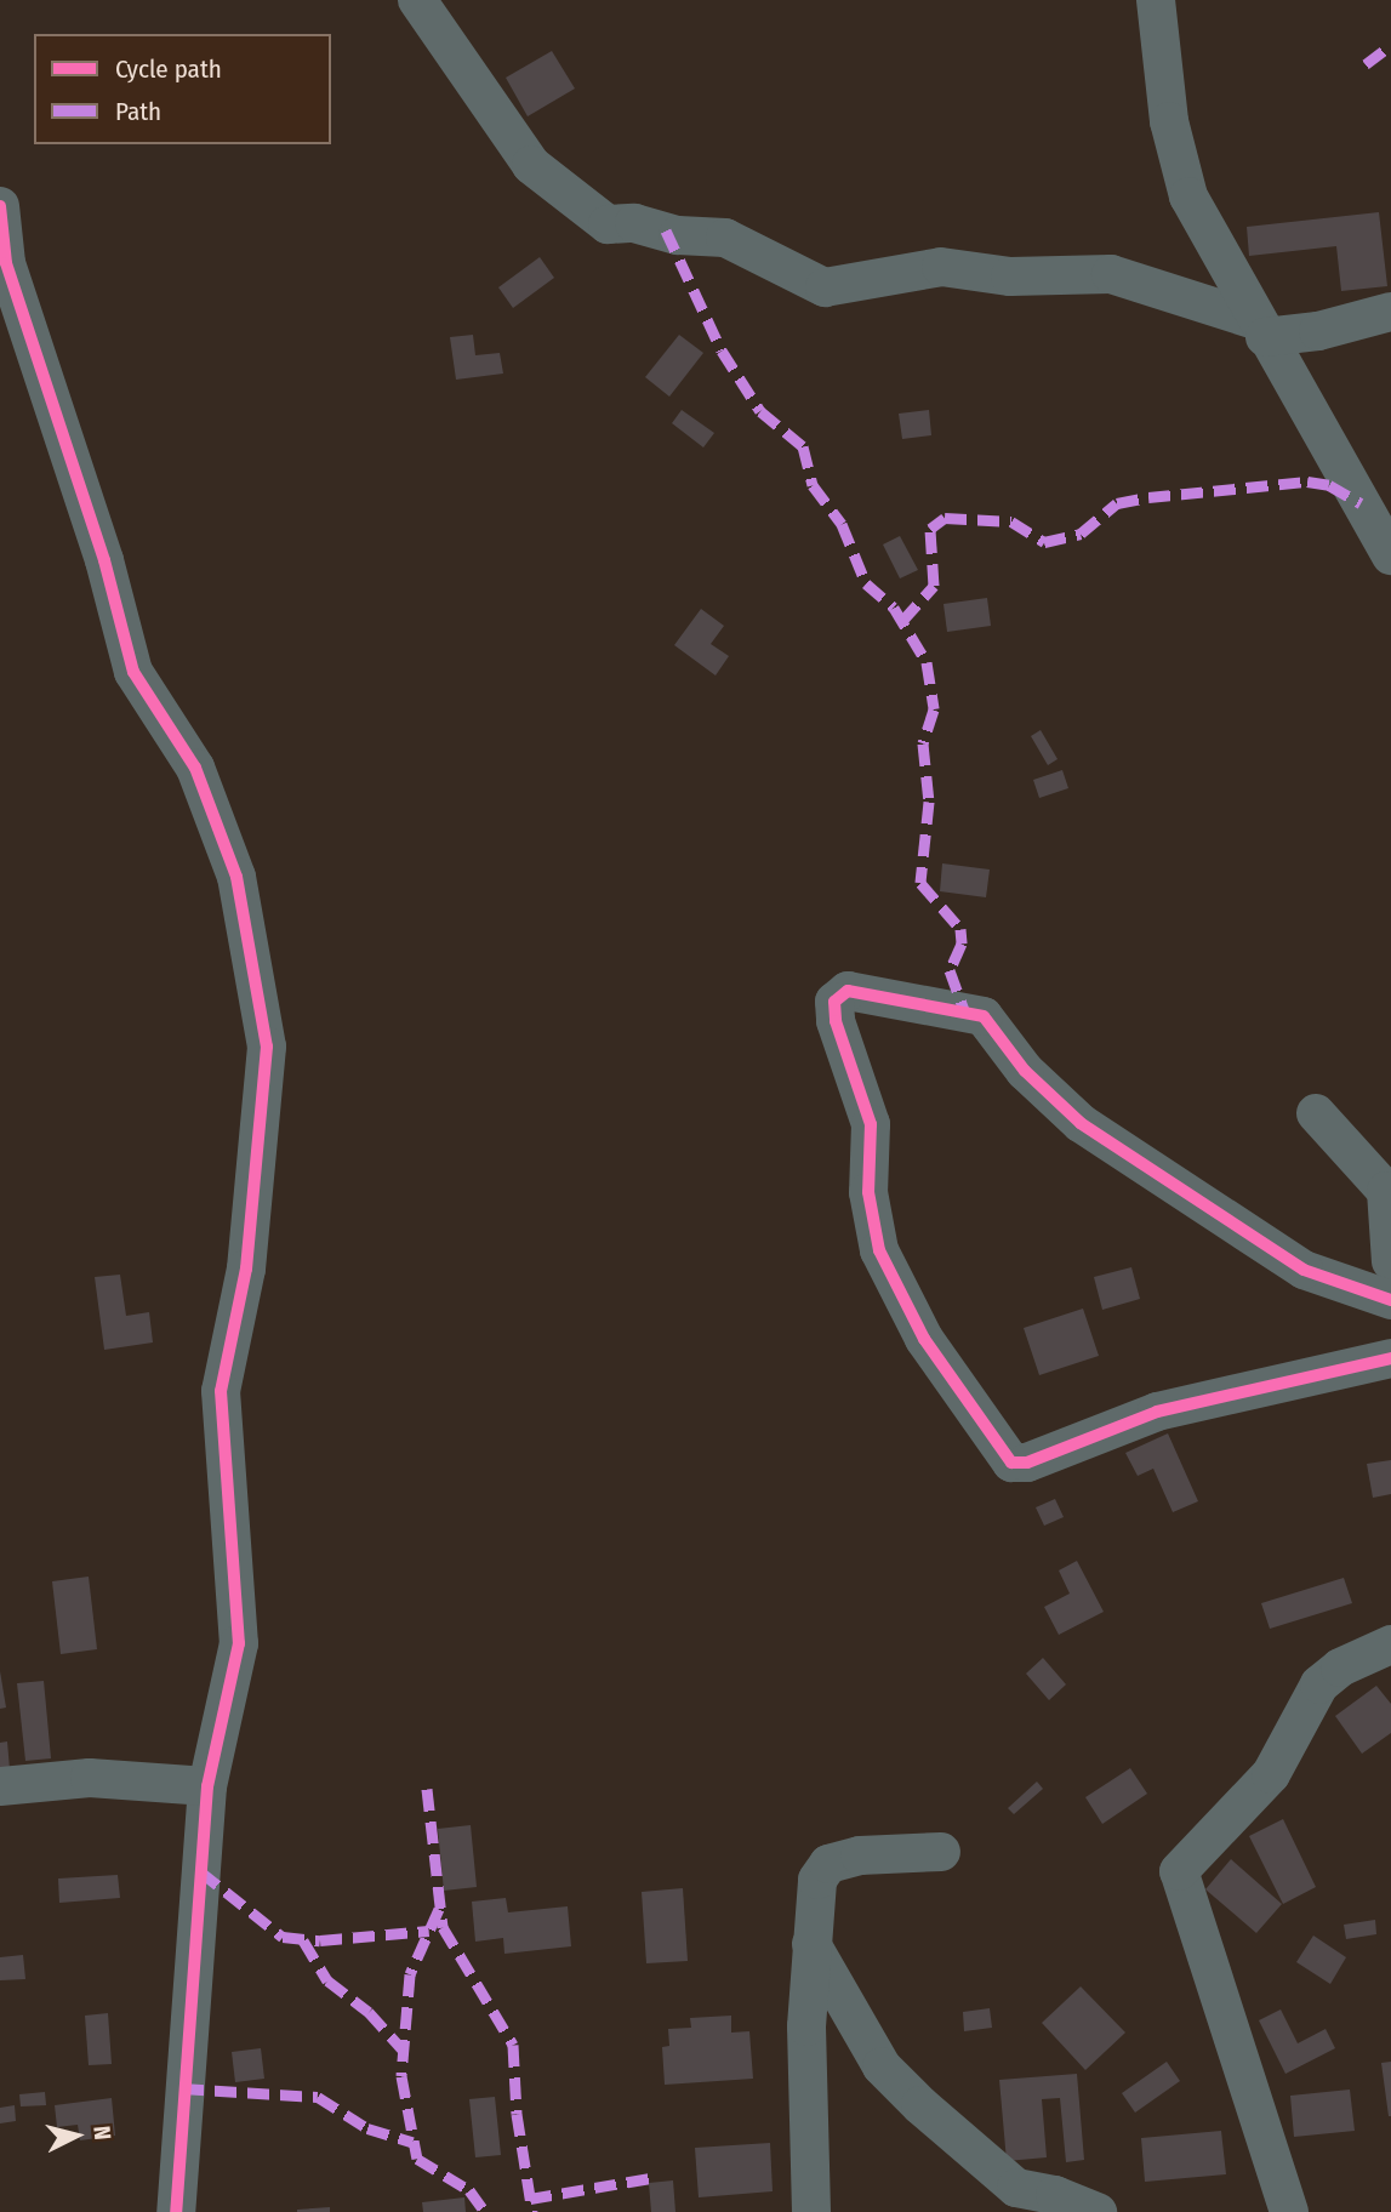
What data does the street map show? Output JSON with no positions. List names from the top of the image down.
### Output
{
  "legend": ["Cycle path", "Path"],
  "north": "right"
}
